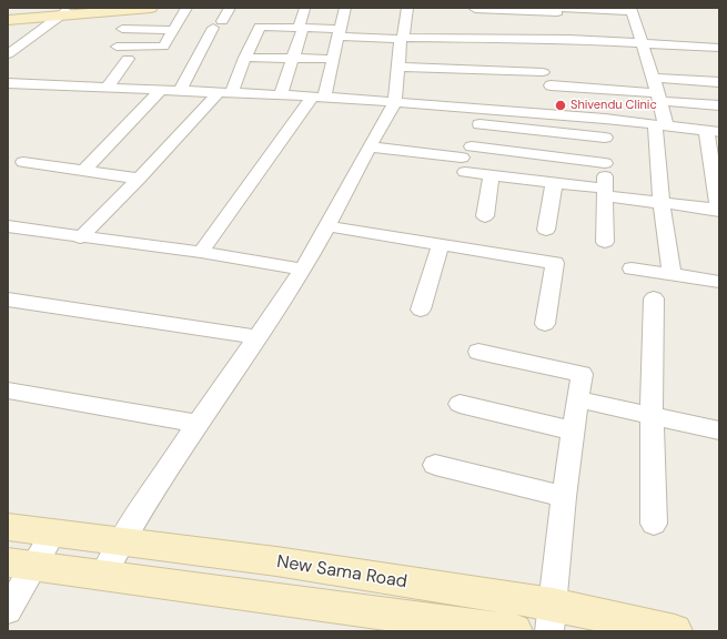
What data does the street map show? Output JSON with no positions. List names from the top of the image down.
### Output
{
  "streets": {
    "main road": ["New Sama Road"]
  },
  "places": ["Shivendu Clinic"]
}
